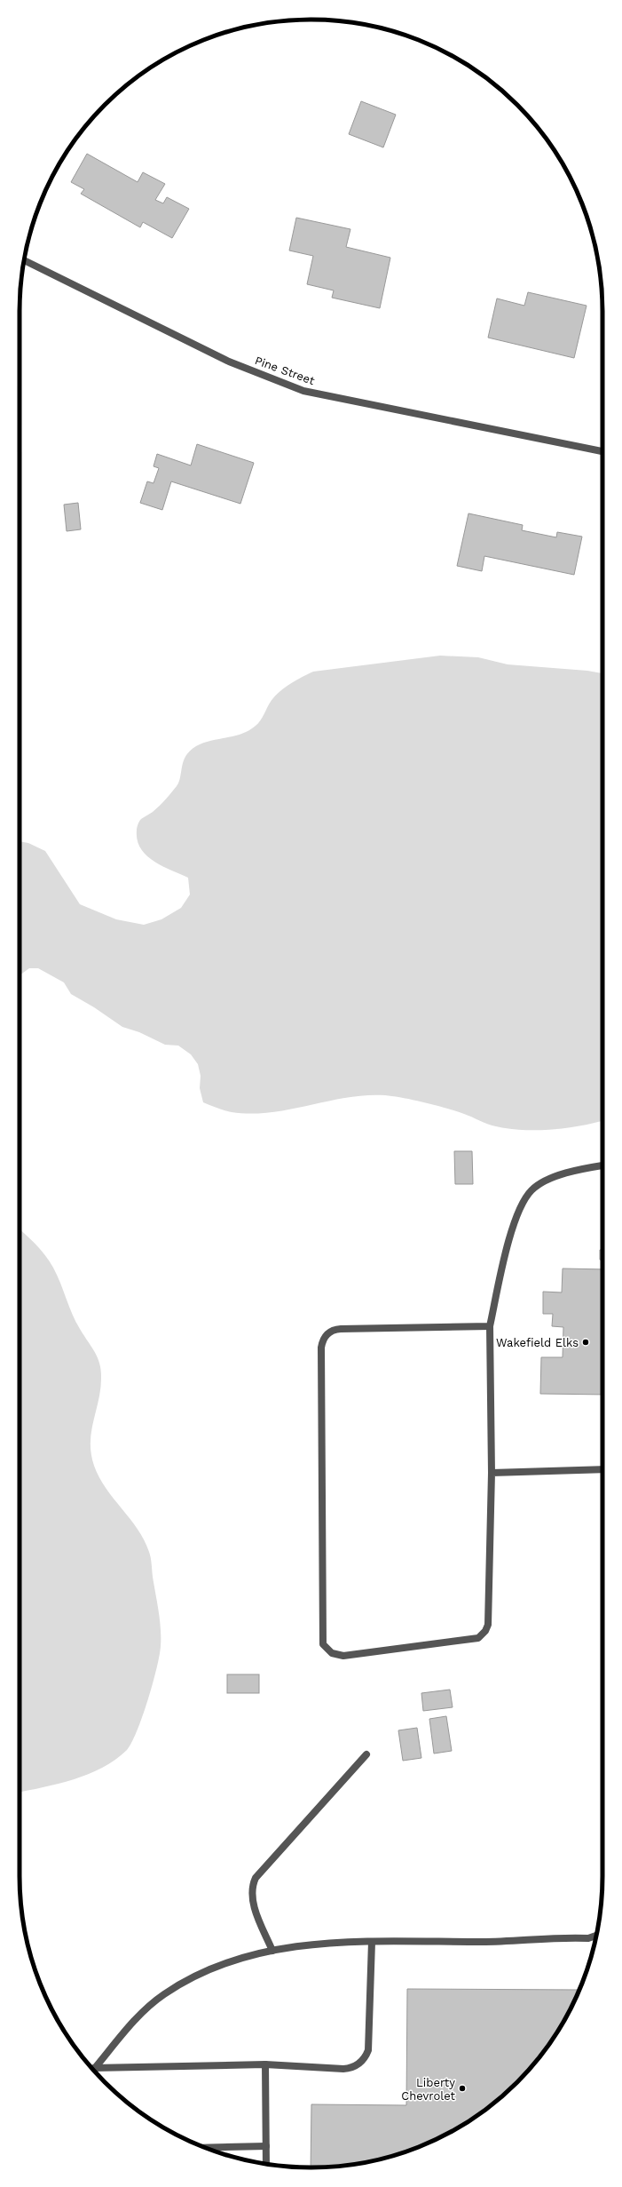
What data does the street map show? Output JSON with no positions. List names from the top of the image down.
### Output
{
  "streets": {
    "street": ["Pine Street"]
  },
  "places": ["Wakefield Elks", "Liberty Chevrolet"]
}
